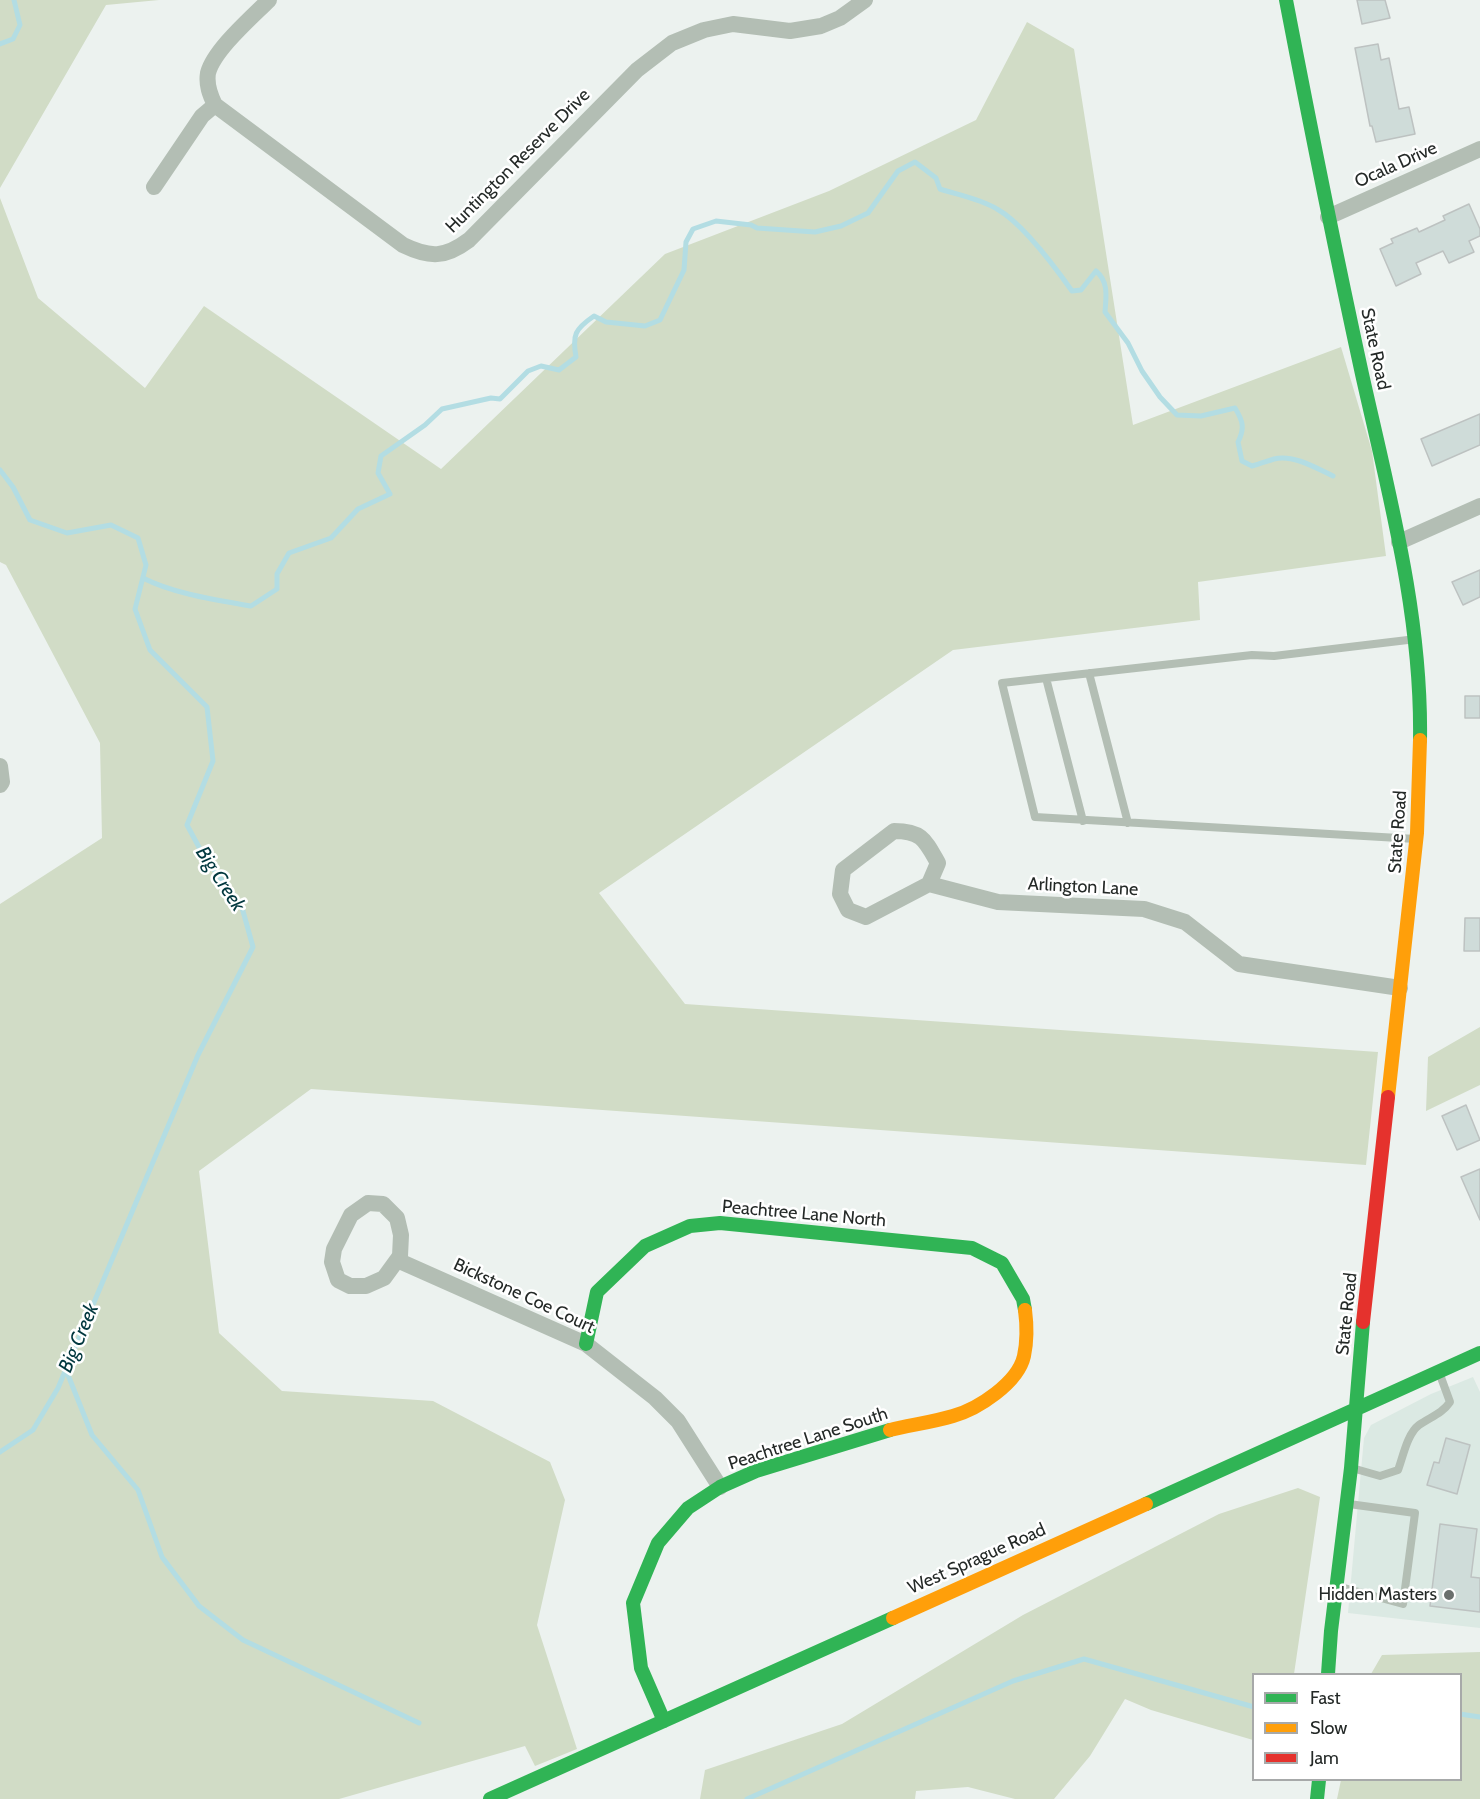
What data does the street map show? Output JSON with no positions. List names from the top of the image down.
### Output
{
  "streets": {
    "street": [
      "Huntington Reserve Drive",
      "Ocala Drive",
      "State Road",
      "Arlington Lane",
      "Peachtree Lane North",
      "Bickstone Coe Court",
      "Peachtree Lane South",
      "West Sprague Road"
    ]
  },
  "crossings": [
    ["Ocala Drive", "State Road"],
    ["State Road", "Arlington Lane"],
    ["State Road", "West Sprague Road"],
    ["Peachtree Lane North", "Bickstone Coe Court"],
    ["Peachtree Lane North", "Peachtree Lane South"],
    ["Bickstone Coe Court", "Peachtree Lane South"],
    ["Peachtree Lane South", "West Sprague Road"]
  ],
  "water": ["Big Creek"],
  "places": ["Hidden Masters"],
  "legend": ["Fast", "Slow", "Jam"]
}
